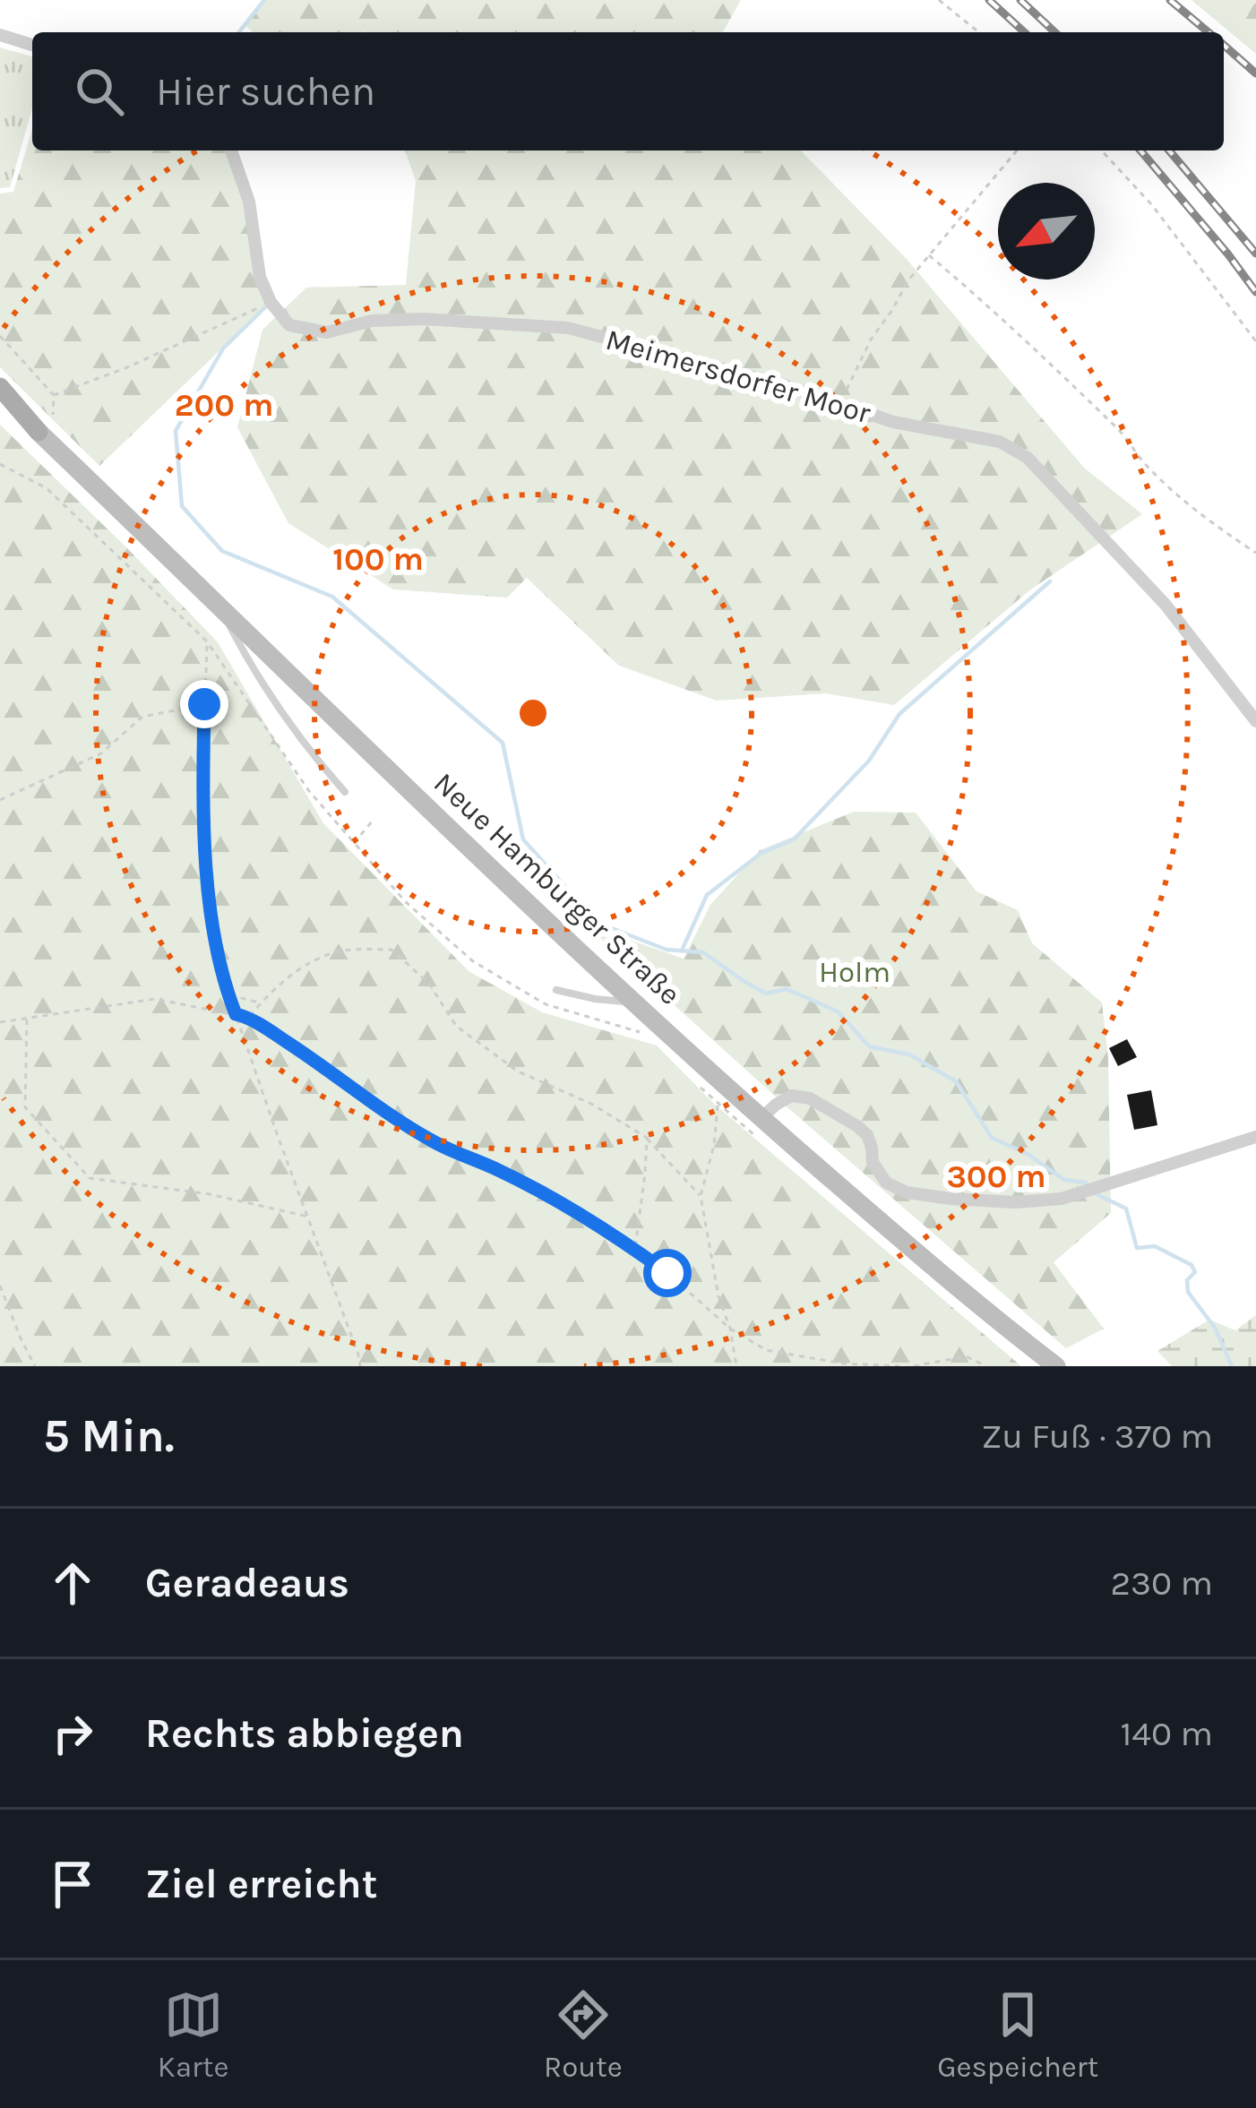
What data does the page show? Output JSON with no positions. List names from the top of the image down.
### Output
{
  "streets": {
    "main road": ["Neue Hamburger Straße"],
    "street": ["Meimersdorfer Moor"]
  },
  "parks": ["Holm"],
  "north": "bottom left",
  "page": {
    "search": "Hier suchen",
    "heading": ["5 Min.", "Zu Fuß · 370 m"],
    "list": [
      ["Geradeaus", "230 m"],
      ["Rechts abbiegen", "140 m"],
      "Ziel erreicht"
    ],
    "nav": ["Karte", "Route", "Gespeichert"]
  },
  "rings": ["200 m", "100 m", "300 m"]
}
